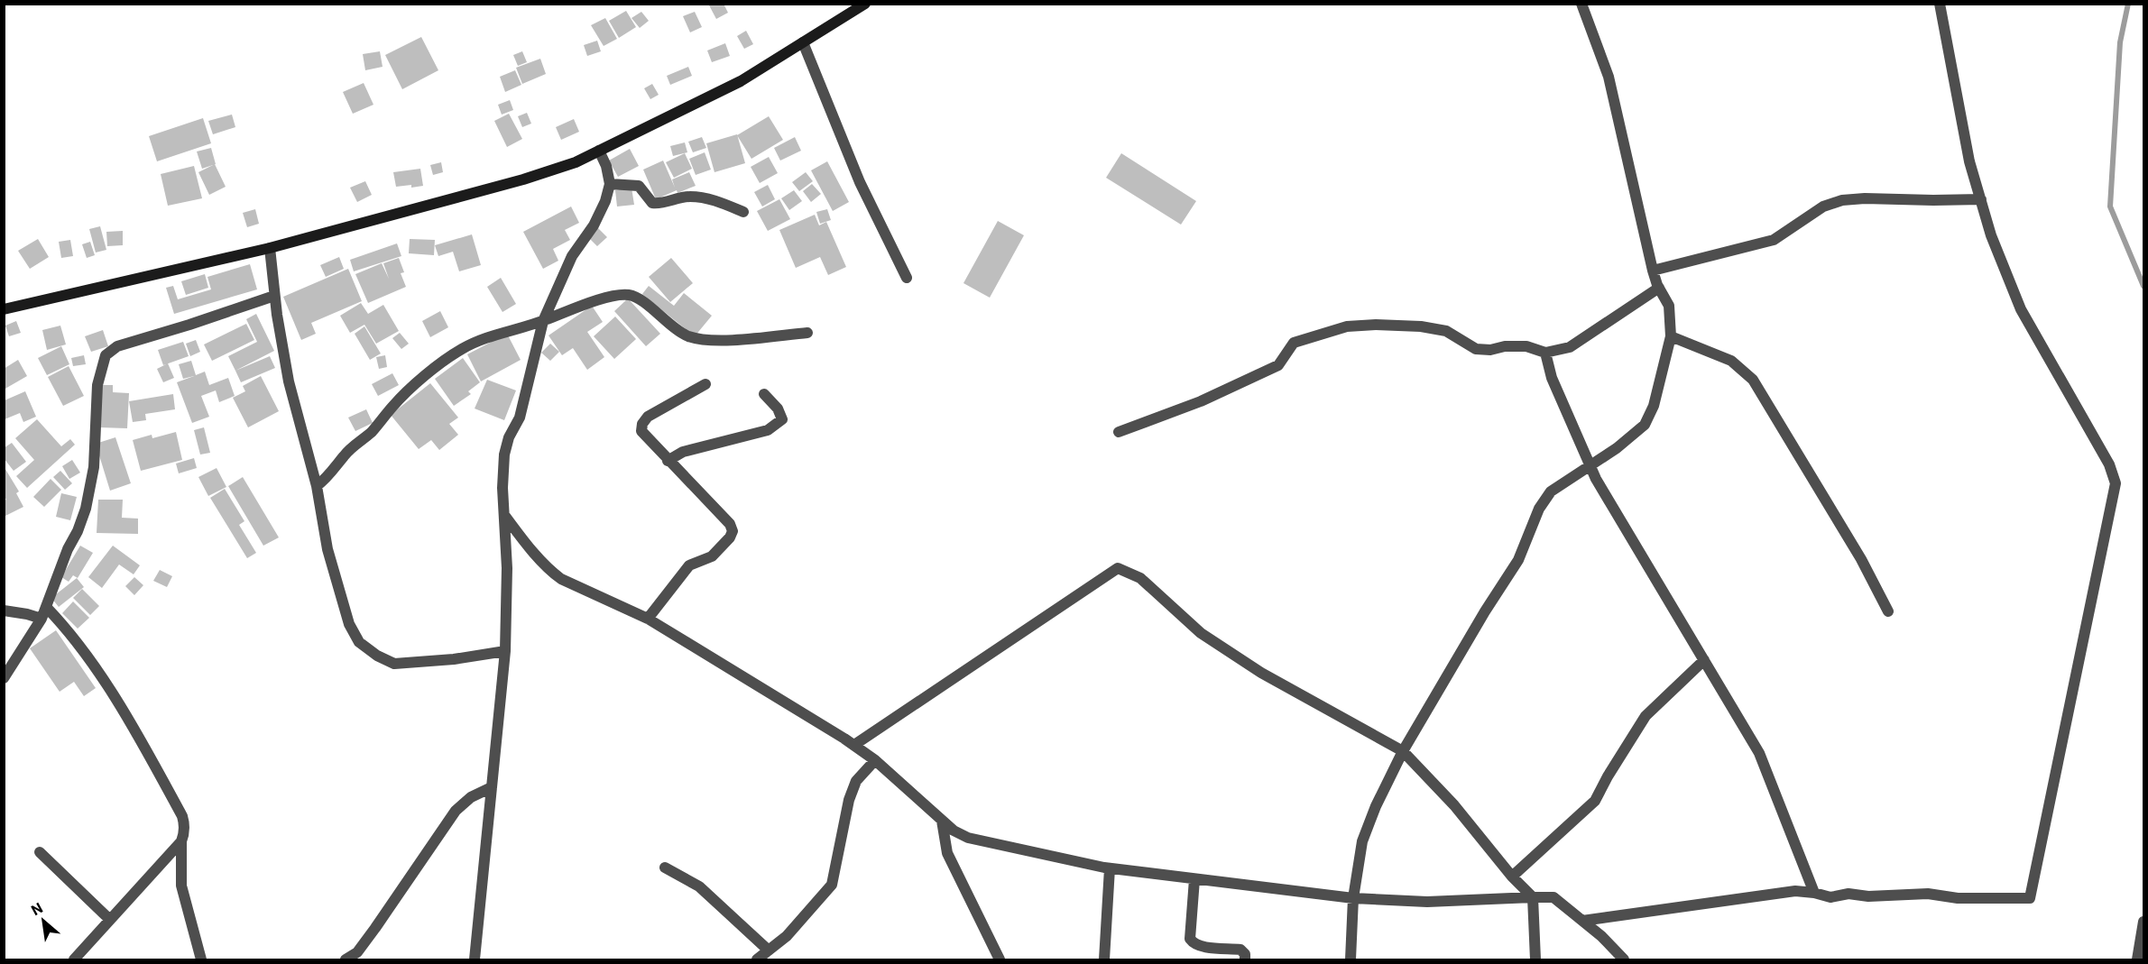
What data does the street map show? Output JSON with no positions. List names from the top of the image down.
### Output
{
  "north": "top left"
}
